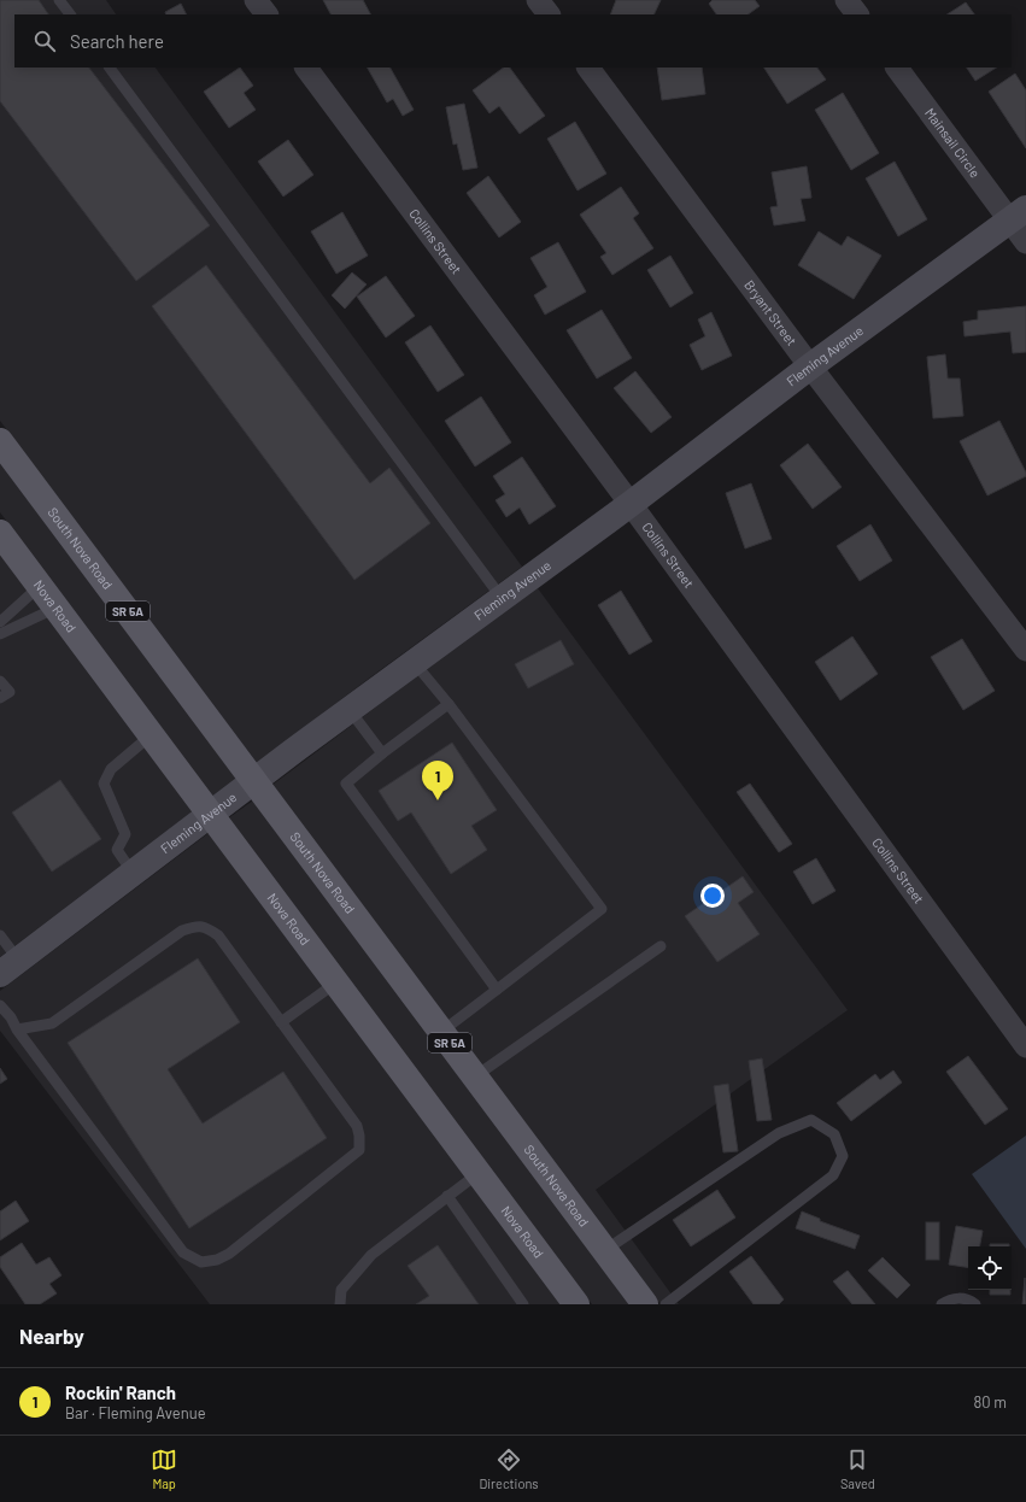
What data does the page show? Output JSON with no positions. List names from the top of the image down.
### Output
{
  "streets": {
    "main road": ["South Nova Road", "Nova Road", "SR 5A"],
    "street": [
      "Mainsail Circle",
      "Collins Street",
      "Bryant Street",
      "Fleming Avenue"
    ]
  },
  "crossings": [
    ["Mainsail Circle", "Fleming Avenue"],
    ["Collins Street", "Fleming Avenue"],
    ["Bryant Street", "Fleming Avenue"],
    ["Fleming Avenue", "South Nova Road"],
    ["Fleming Avenue", "Nova Road"]
  ],
  "page": {
    "search": "Search here",
    "pins": "1",
    "heading": "Nearby",
    "list": [
      {
        "mark": "1",
        "name": "Rockin' Ranch",
        "note": "Bar · Fleming Avenue",
        "value": "80 m"
      }
    ],
    "nav": ["Map", "Directions", "Saved"]
  }
}
